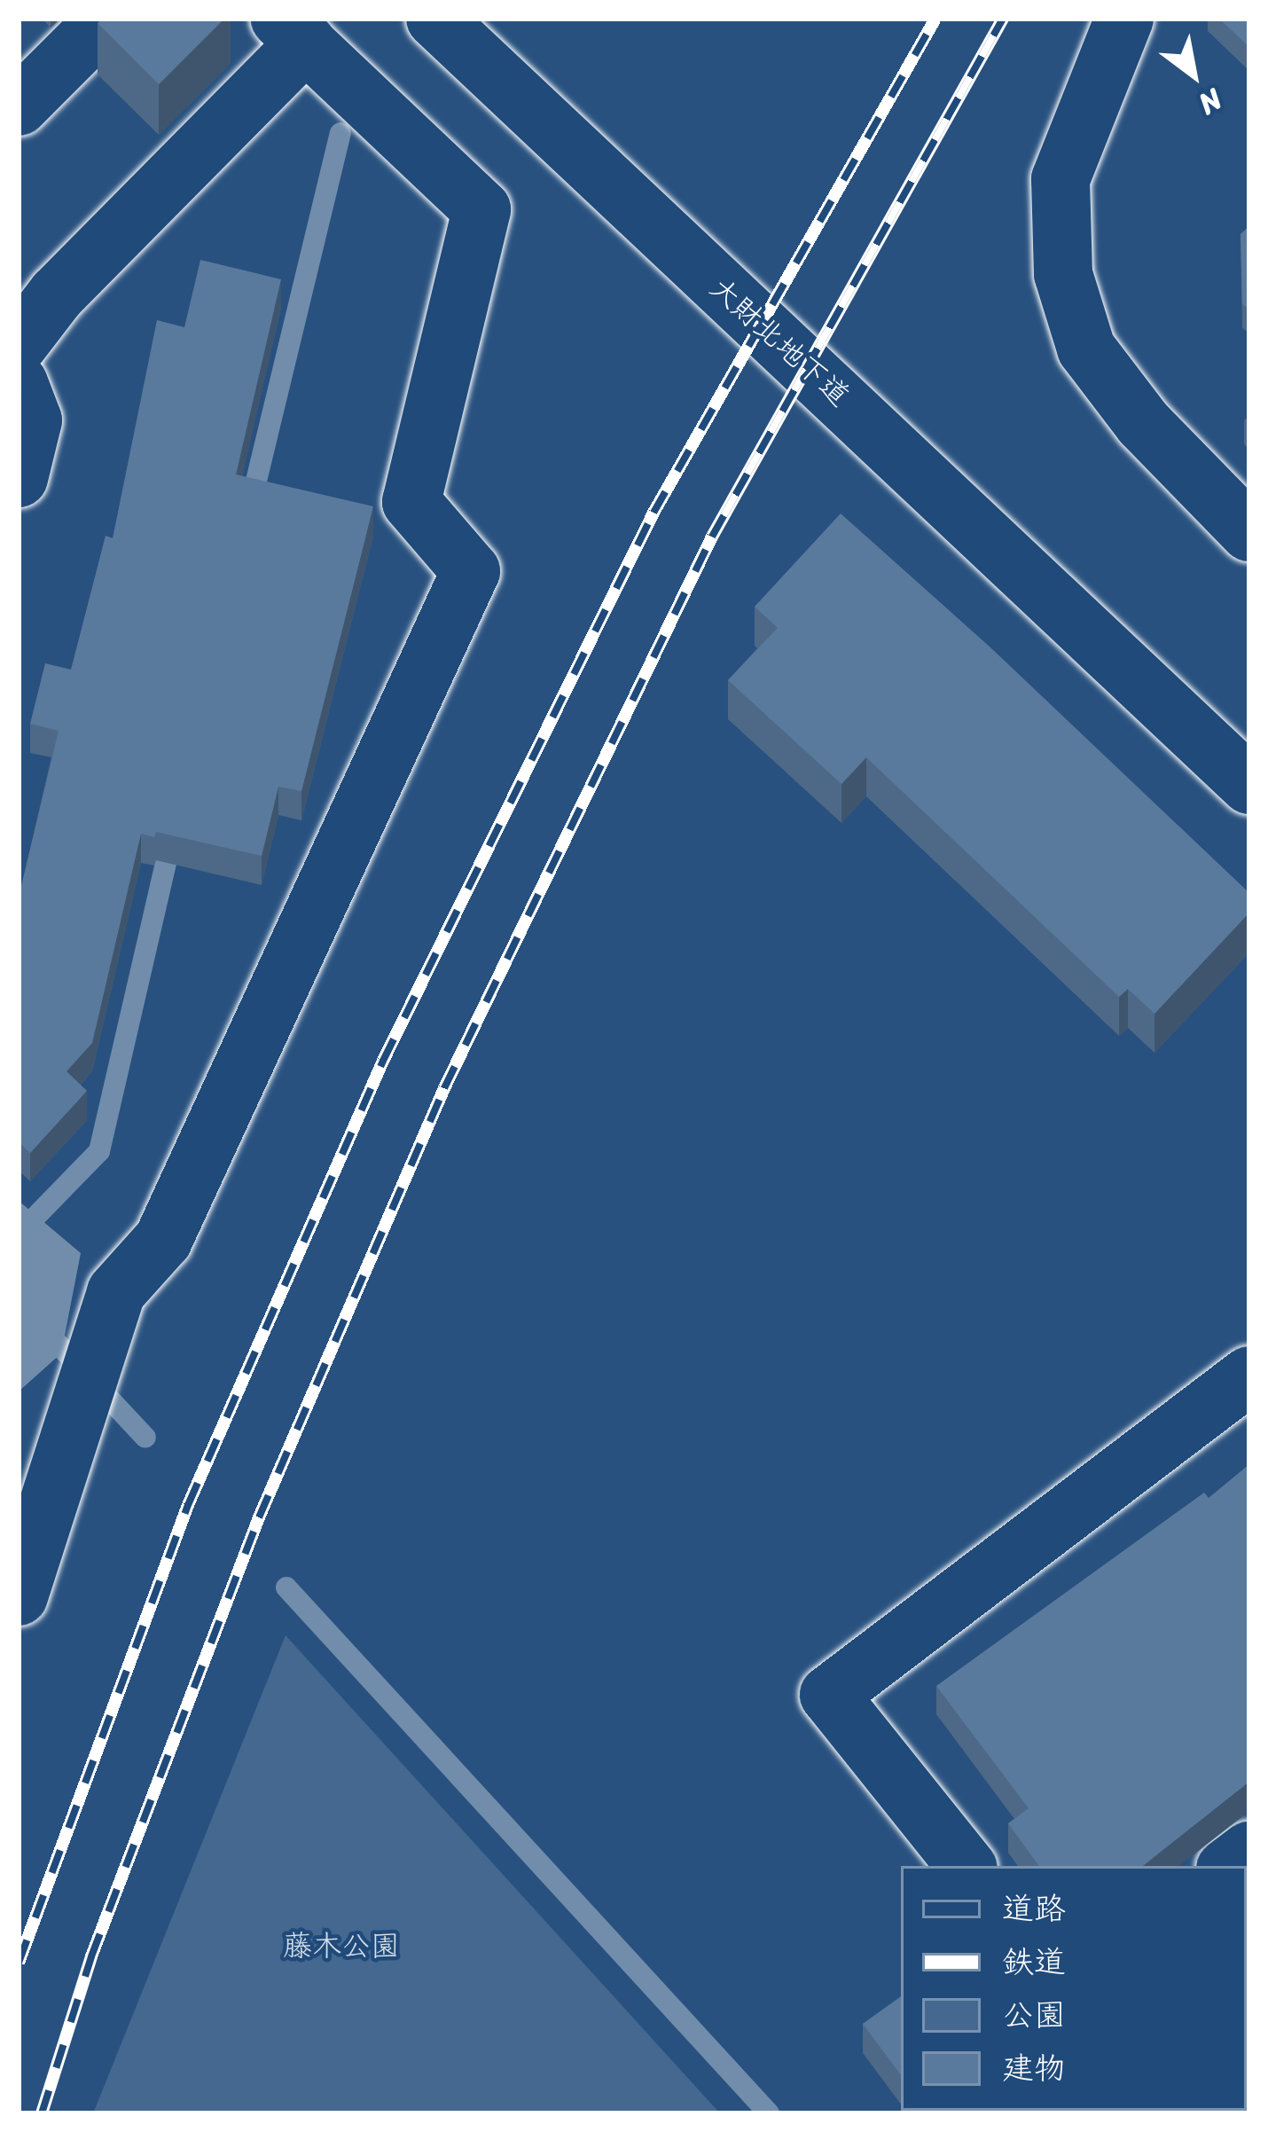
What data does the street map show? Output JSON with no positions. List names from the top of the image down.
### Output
{
  "streets": {
    "street": ["大財北地下道"]
  },
  "parks": ["藤木公園"],
  "legend": [
    "道路",
    "鉄道",
    "公園",
    "建物"
  ],
  "north": "bottom right"
}
